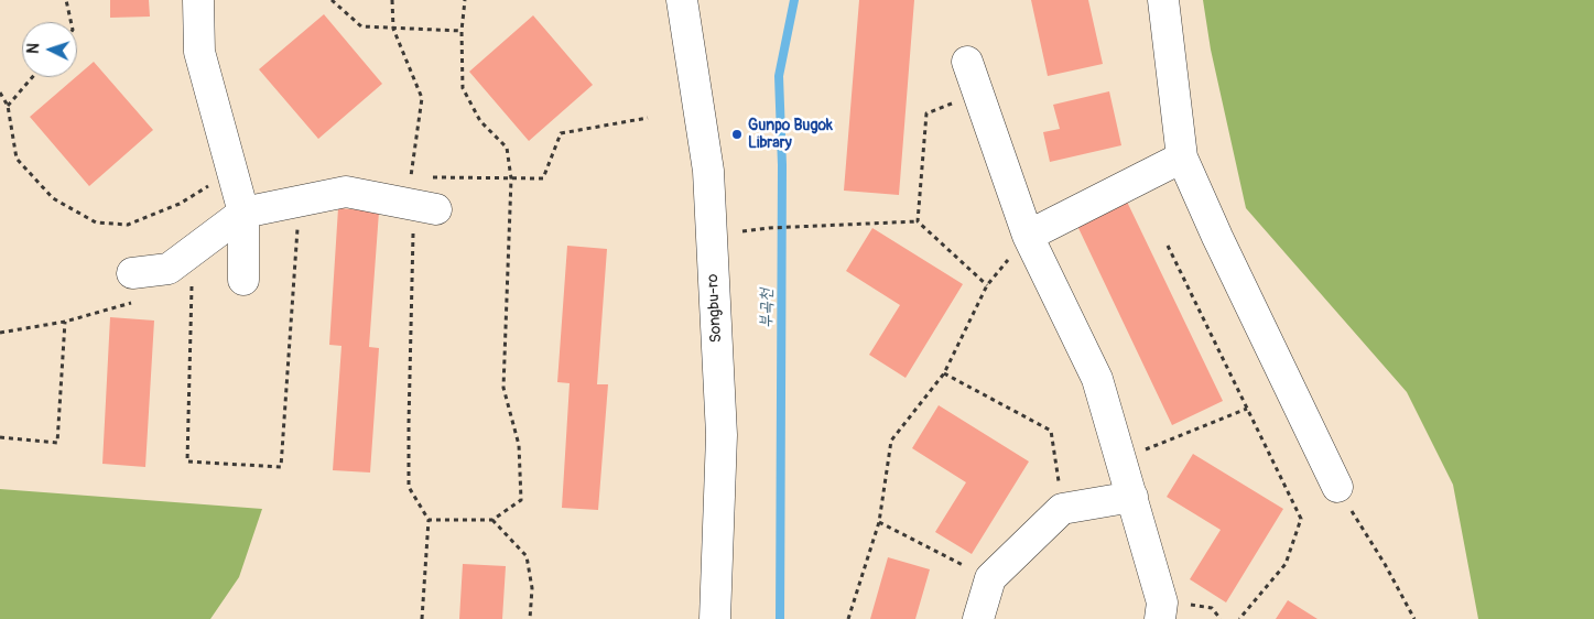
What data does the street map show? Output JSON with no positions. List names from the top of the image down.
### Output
{
  "streets": {
    "street": ["Songbu-ro"]
  },
  "water": ["부곡천"],
  "places": ["Gunpo Bugok Library"],
  "north": "left"
}
